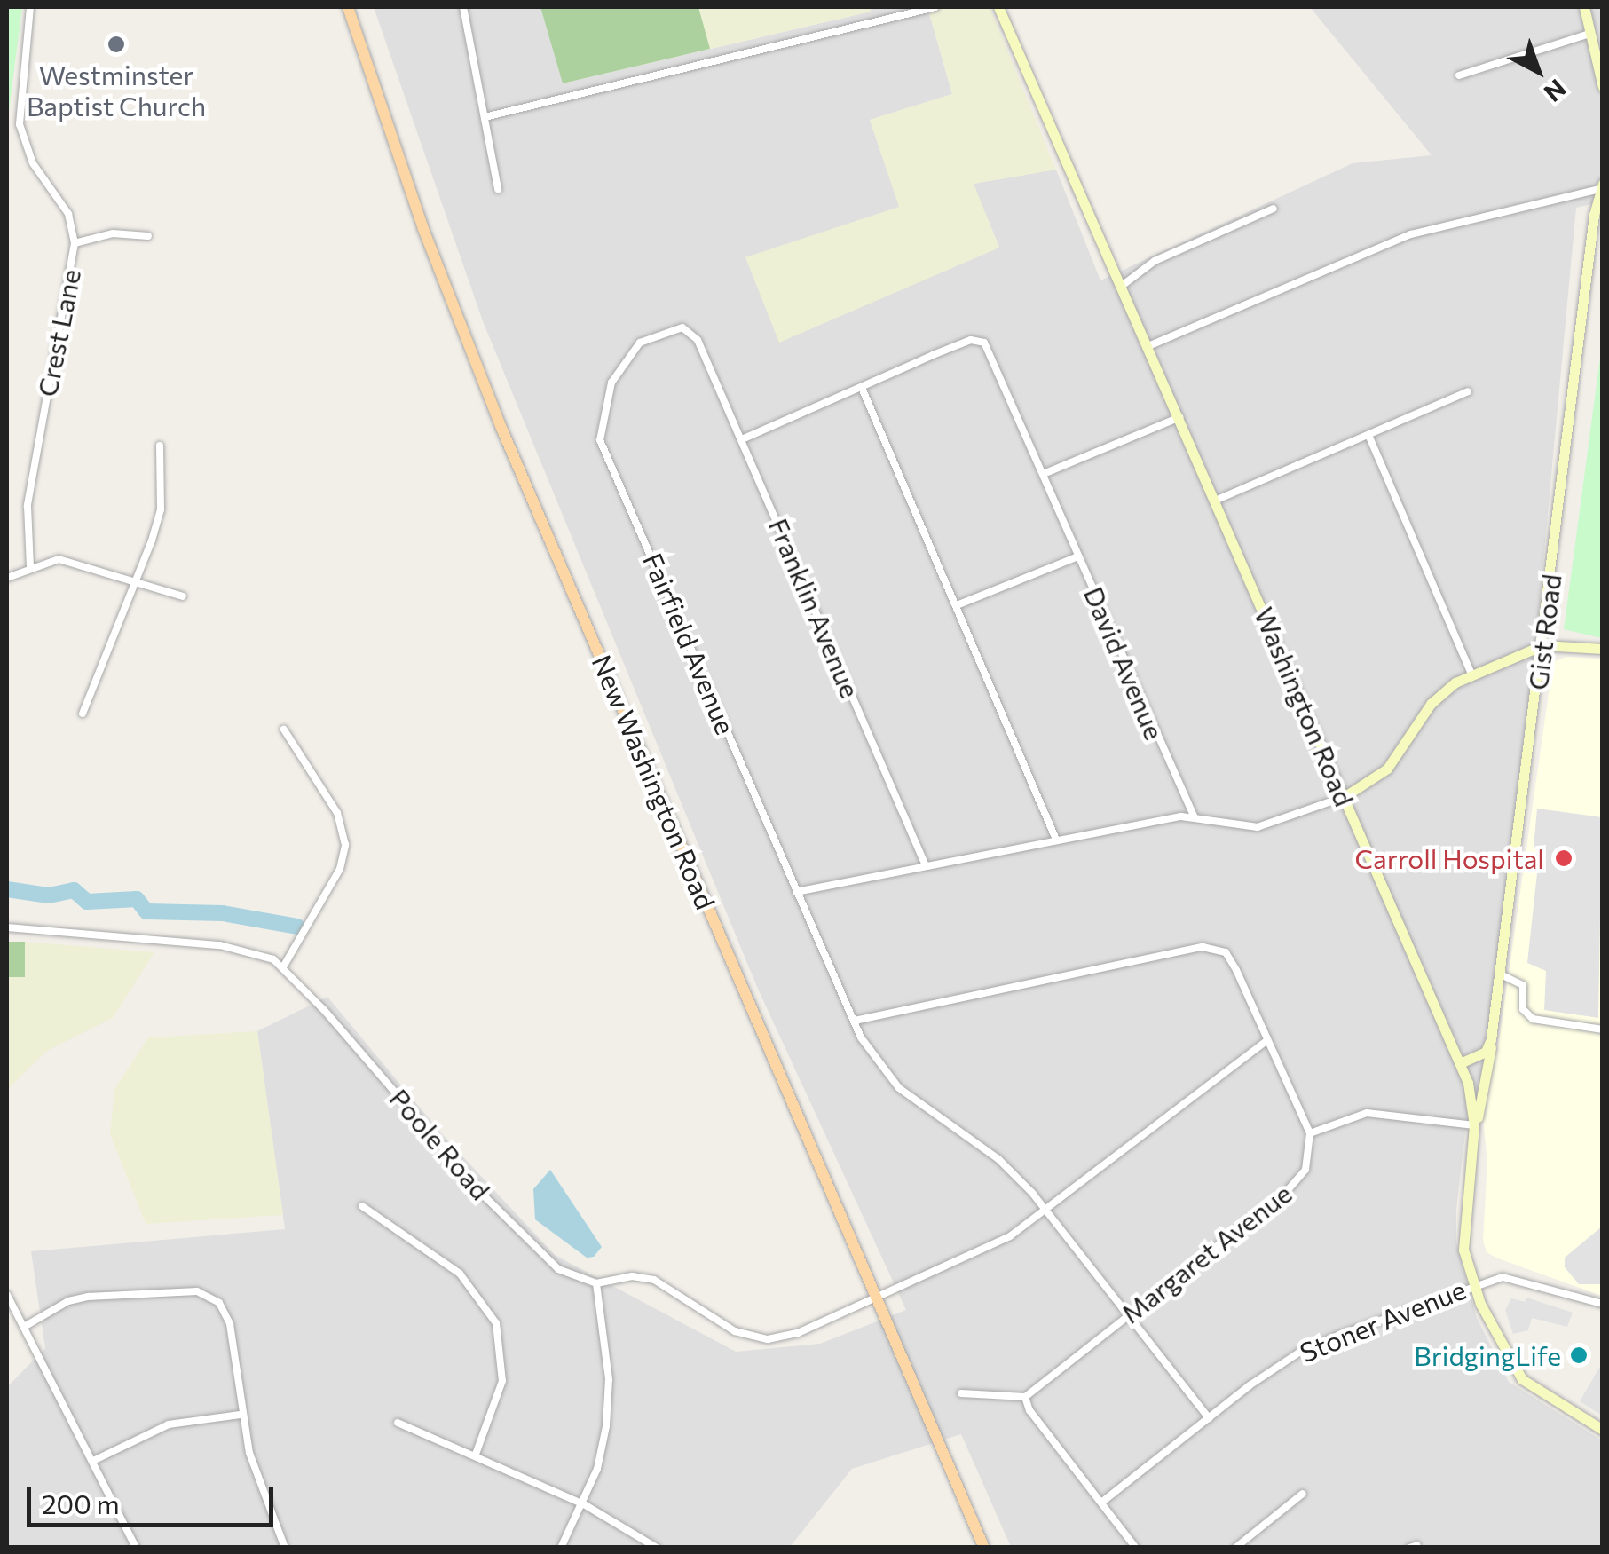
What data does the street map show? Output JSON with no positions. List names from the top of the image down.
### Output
{
  "streets": {
    "main road": ["Gist Road", "Washington Road", "New Washington Road"],
    "street": [
      "Crest Lane",
      "Franklin Avenue",
      "Fairfield Avenue",
      "David Avenue",
      "Poole Road",
      "Margaret Avenue",
      "Stoner Avenue"
    ]
  },
  "crossings": [
    ["Franklin Avenue", "Fairfield Avenue"],
    ["Gist Road", "Washington Road"],
    ["Fairfield Avenue", "Poole Road"],
    ["Fairfield Avenue", "Margaret Avenue"],
    ["Fairfield Avenue", "Stoner Avenue"],
    ["Washington Road", "Stoner Avenue"],
    ["New Washington Road", "Poole Road"]
  ],
  "places": ["Westminster Baptist Church", "Carroll Hospital", "BridgingLife"],
  "scale_bar": "200 m",
  "north": "bottom right"
}
